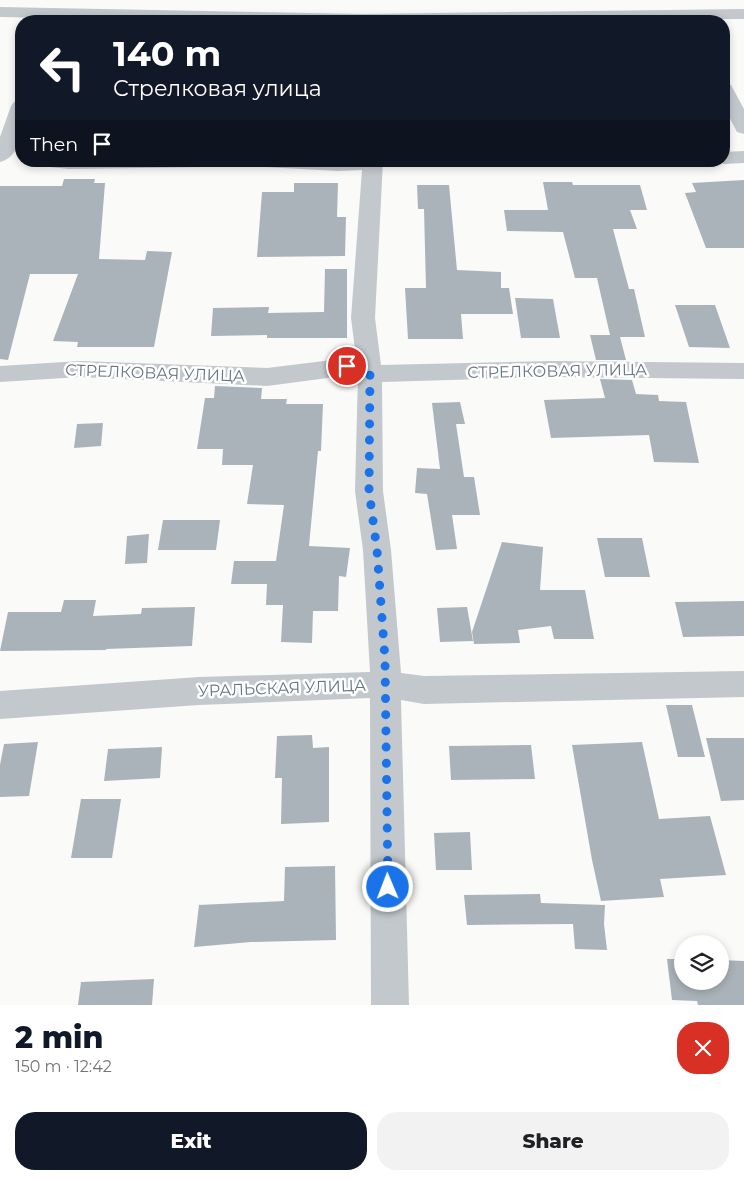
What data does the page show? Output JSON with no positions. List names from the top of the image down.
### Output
{
  "streets": {
    "street": ["СТРЕЛКОВАЯ УЛИЦА", "УРАЛЬСКАЯ УЛИЦА"]
  },
  "page": {
    "turn": ["140 m", "Стрелковая улица"],
    "then": "Then",
    "heading": ["2 min", "150 m · 12:42"],
    "buttons": ["Exit", "Share"]
  }
}
